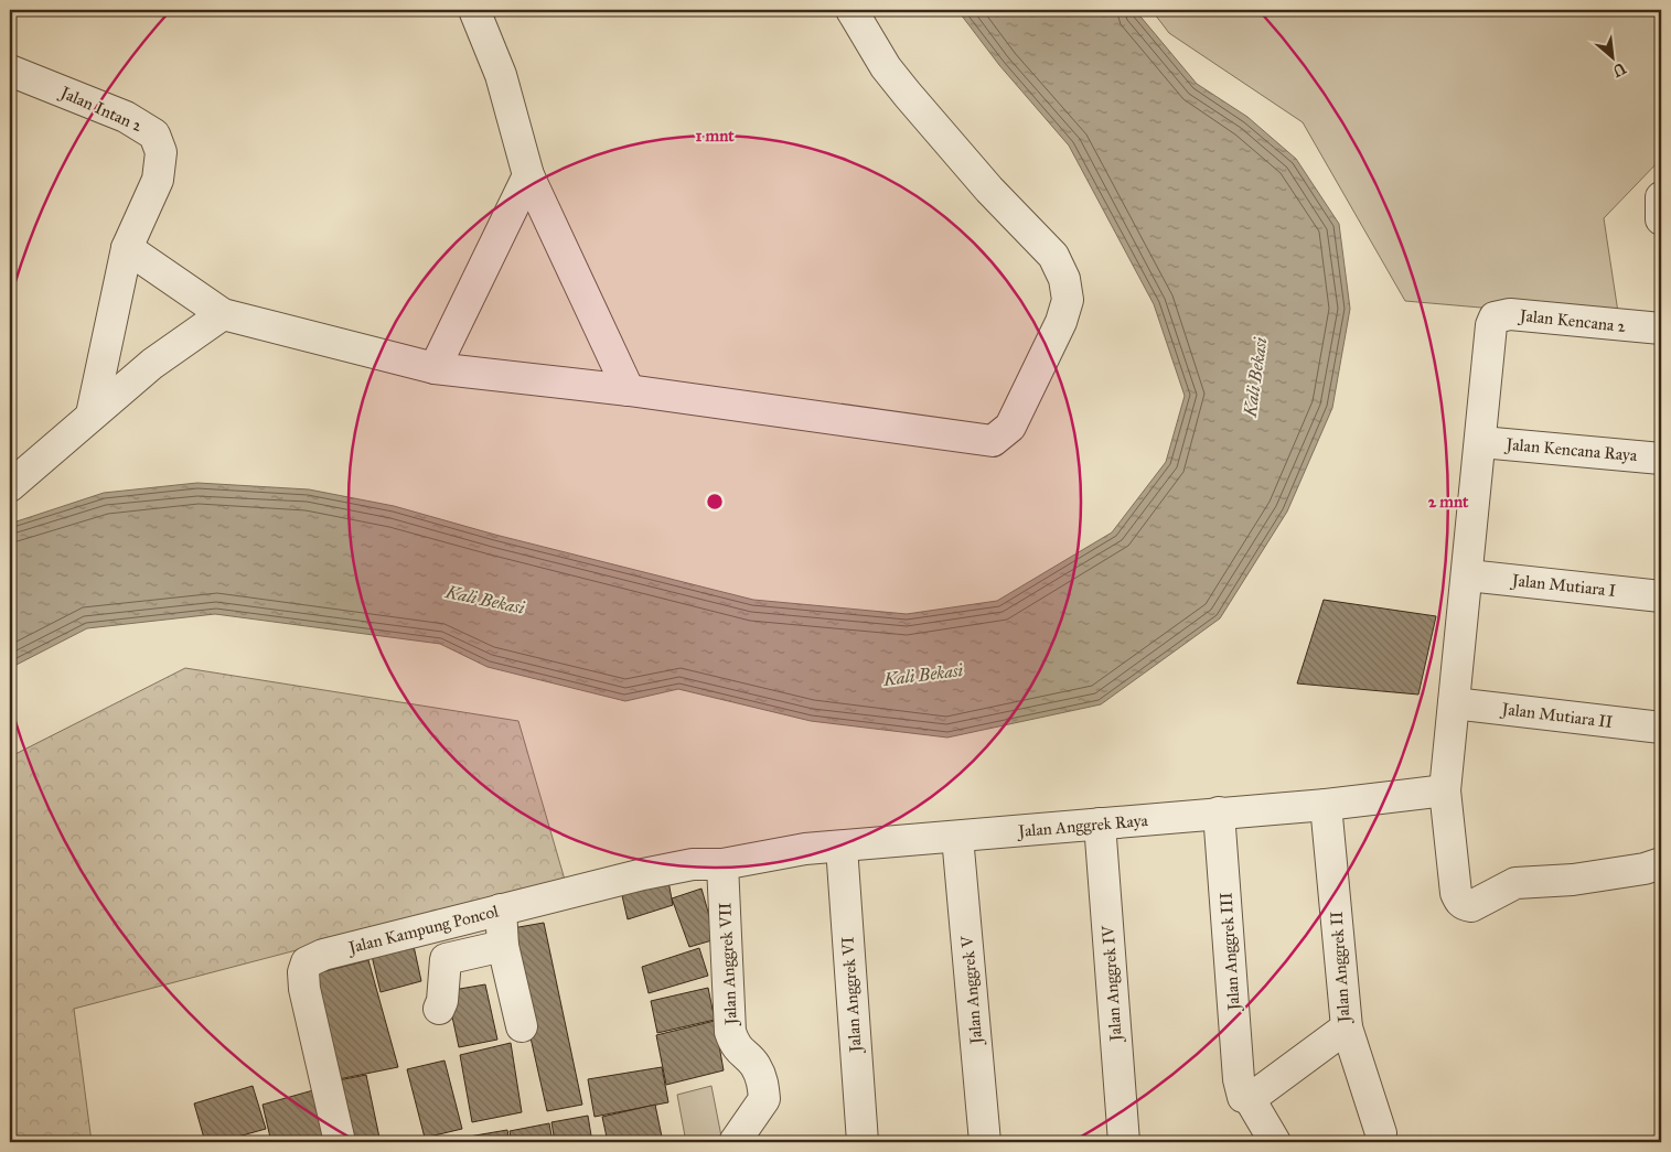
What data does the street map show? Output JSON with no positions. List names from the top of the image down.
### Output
{
  "streets": {
    "street": [
      "Jalan Intan 2",
      "Jalan Kencana 2",
      "Jalan Kencana Raya",
      "Jalan Mutiara I",
      "Jalan Mutiara II",
      "Jalan Anggrek Raya",
      "Jalan Kampung Poncol",
      "Jalan Anggrek III",
      "Jalan Anggrek VII",
      "Jalan Anggrek II",
      "Jalan Anggrek IV",
      "Jalan Anggrek V",
      "Jalan Anggrek VI"
    ]
  },
  "crossings": [
    ["Jalan Kencana 2", "Jalan Kencana Raya"],
    ["Jalan Anggrek Raya", "Jalan Kampung Poncol"],
    ["Jalan Anggrek Raya", "Jalan Anggrek III"],
    ["Jalan Anggrek Raya", "Jalan Anggrek VII"],
    ["Jalan Anggrek Raya", "Jalan Anggrek II"],
    ["Jalan Anggrek Raya", "Jalan Anggrek IV"],
    ["Jalan Anggrek Raya", "Jalan Anggrek V"],
    ["Jalan Anggrek Raya", "Jalan Anggrek VI"],
    ["Jalan Kampung Poncol", "Jalan Anggrek VII"],
    ["Jalan Anggrek III", "Jalan Anggrek II"]
  ],
  "water": ["Kali Bekasi"],
  "north": "bottom right",
  "rings": ["1 mnt", "2 mnt"]
}
